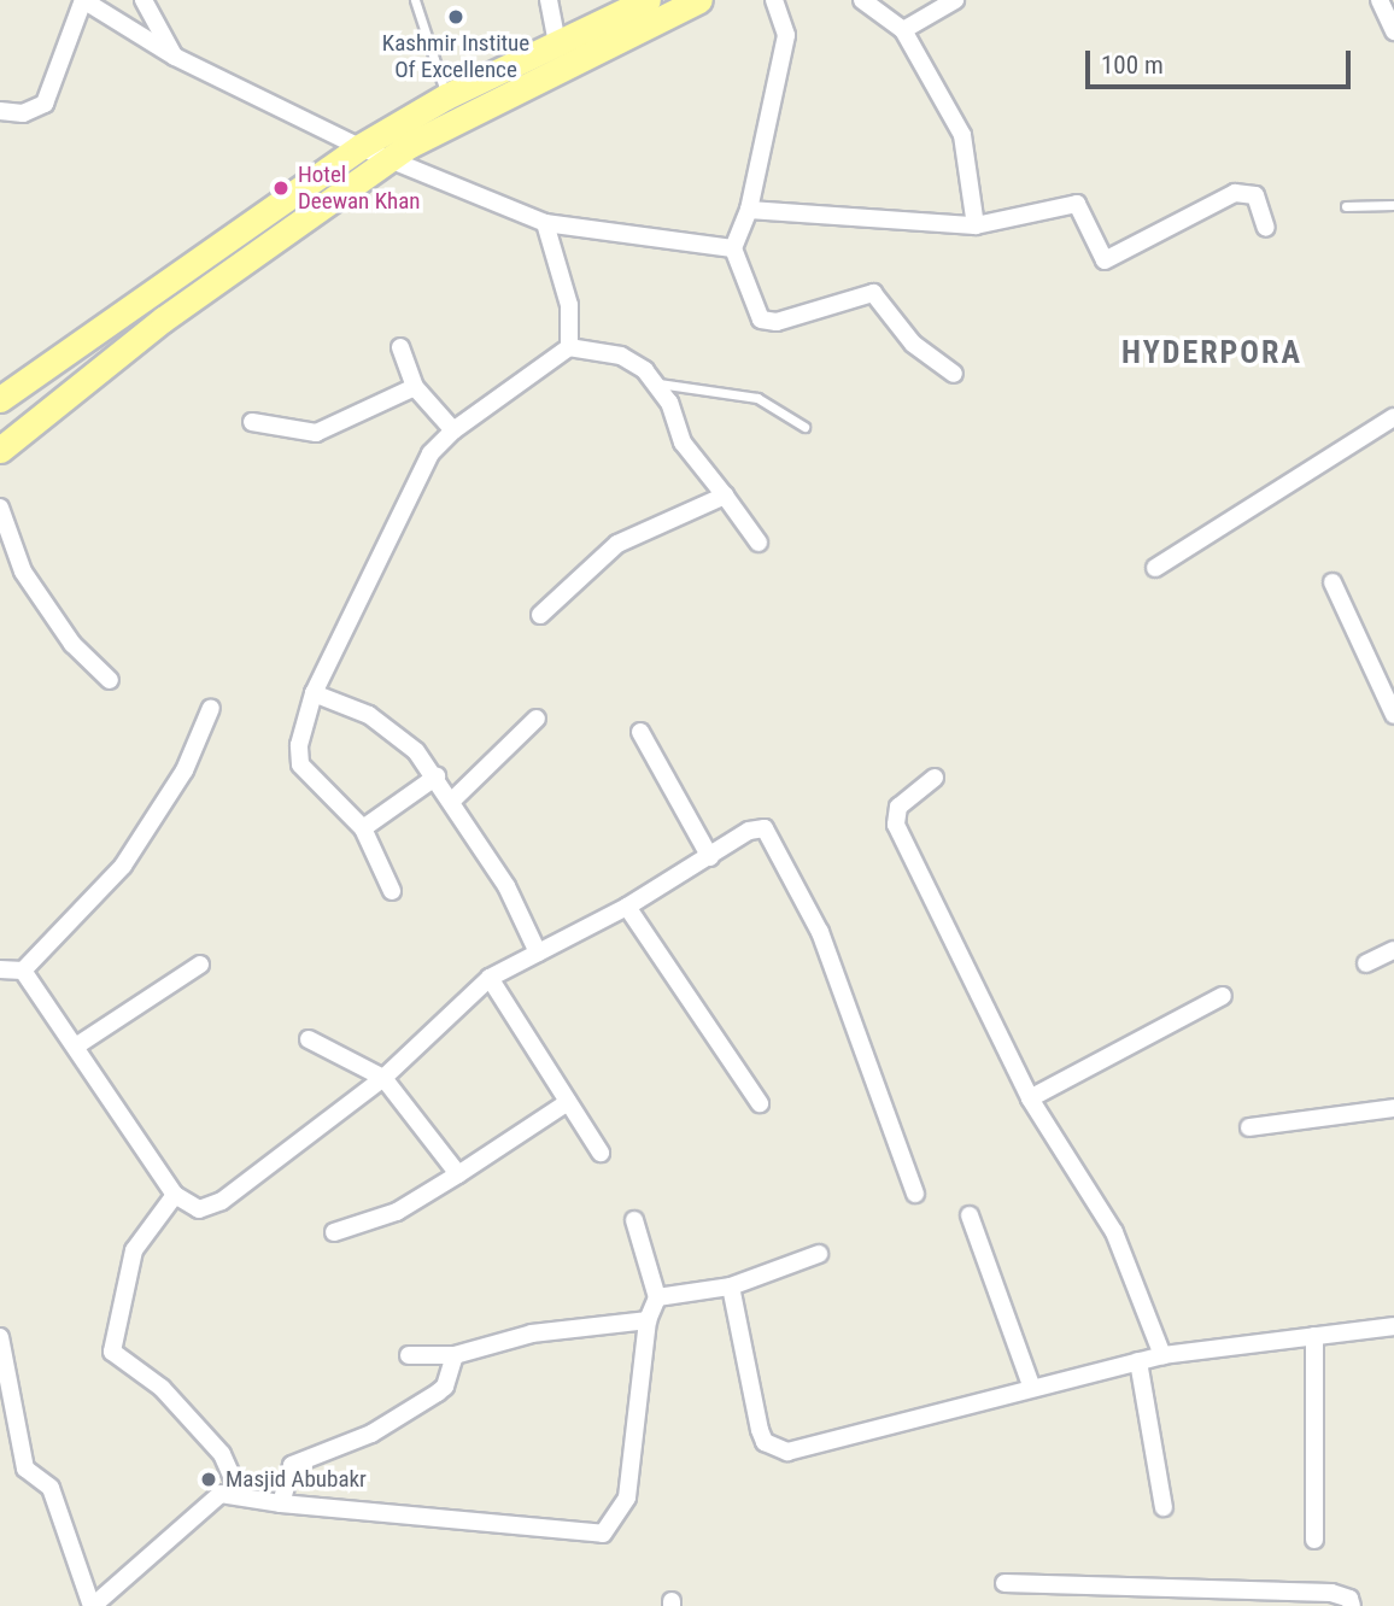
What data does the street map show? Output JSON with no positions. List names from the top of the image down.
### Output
{
  "districts": ["HYDERPORA"],
  "places": ["Kashmir Institue Of Excellence", "Hotel Deewan Khan", "Masjid Abubakr"],
  "scale_bar": "100 m"
}
